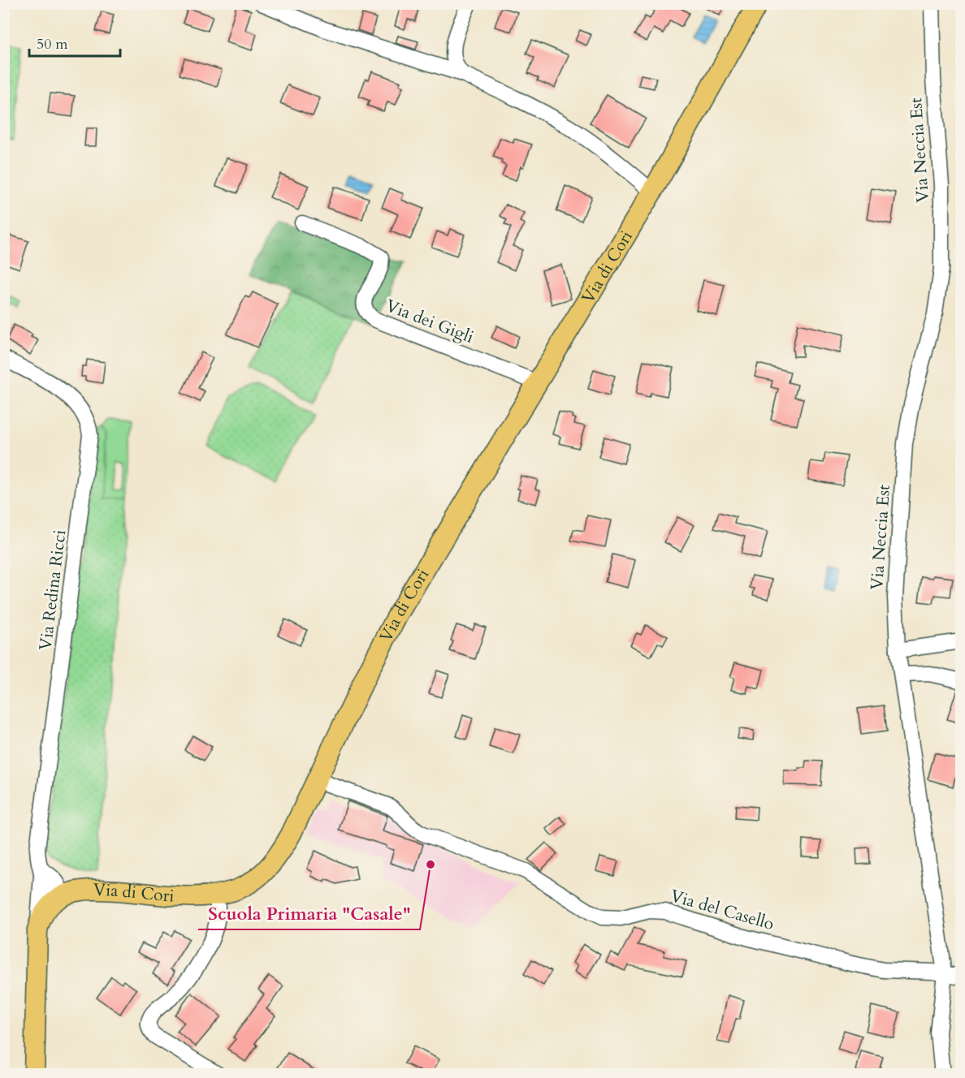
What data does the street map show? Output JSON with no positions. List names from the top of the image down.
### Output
{
  "streets": {
    "main road": ["Via di Cori"],
    "street": [
      "Via Neccia Est",
      "Via dei Gigli",
      "Via Redina Ricci",
      "Via del Casello"
    ]
  },
  "crossings": [
    ["Via Neccia Est", "Via del Casello"],
    ["Via di Cori", "Via dei Gigli"],
    ["Via di Cori", "Via del Casello"]
  ],
  "places": ["Scuola Primaria \"Casale\""],
  "scale_bar": "50 m"
}
